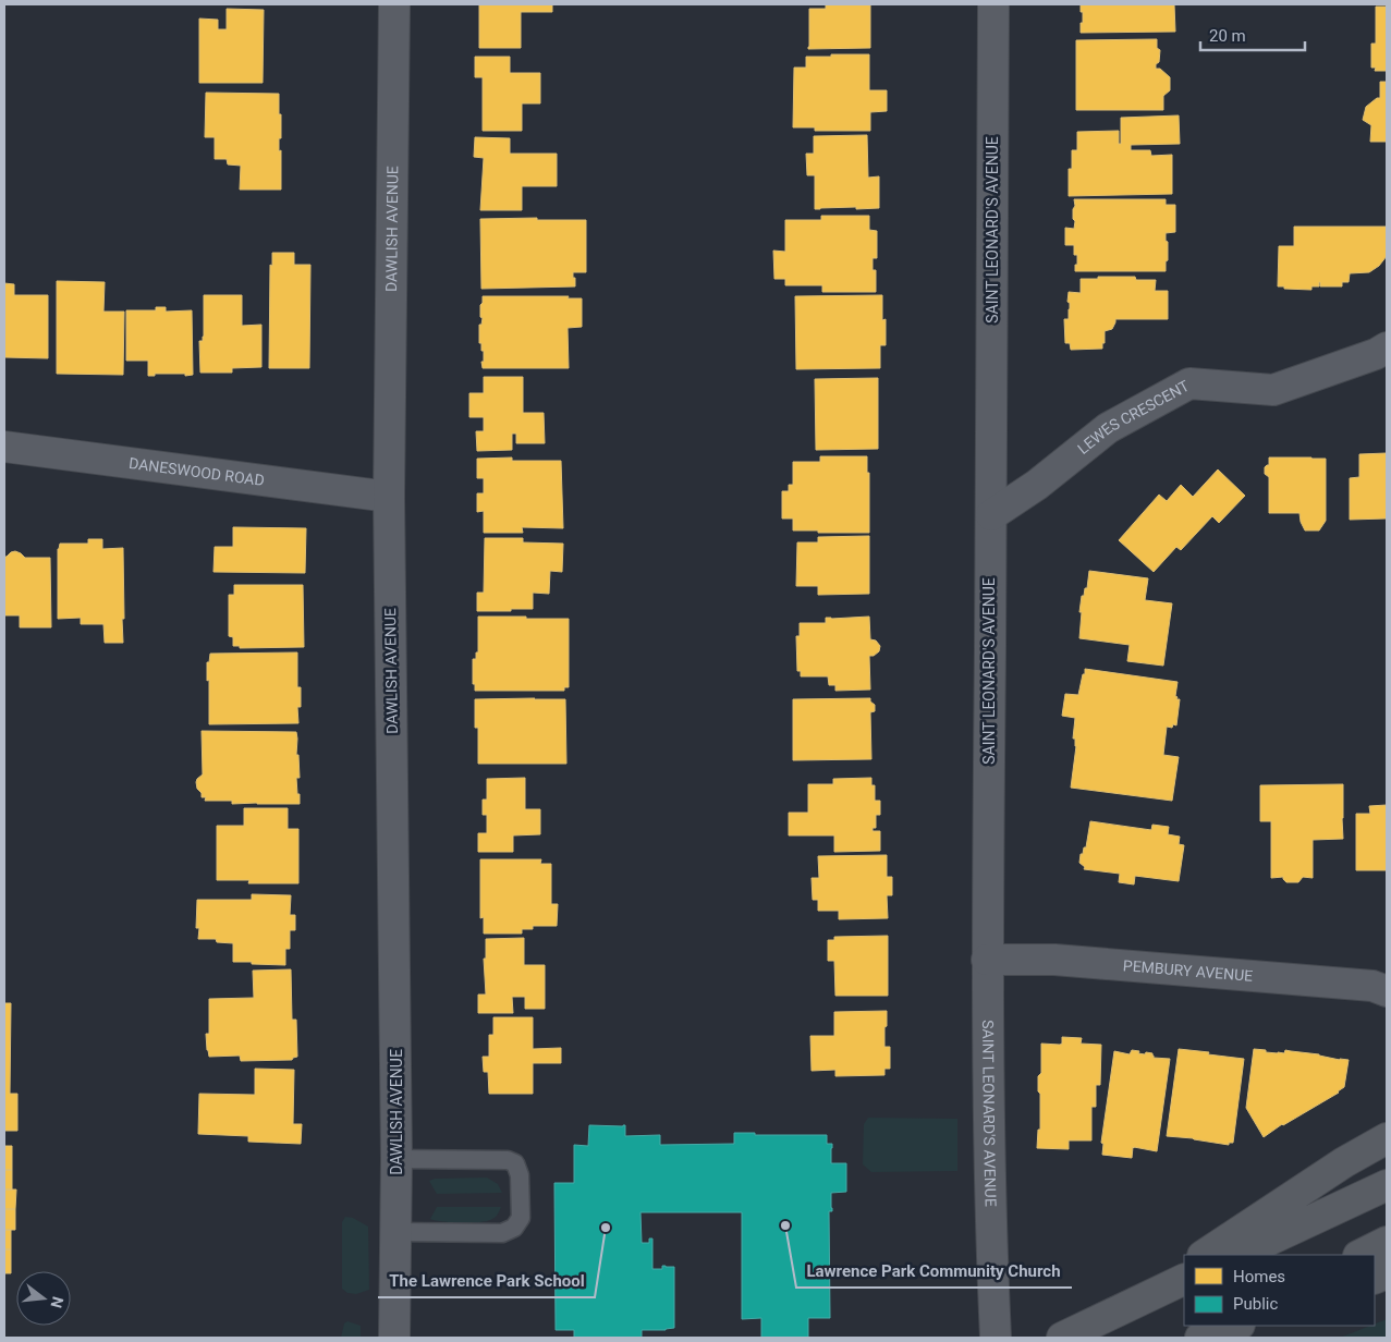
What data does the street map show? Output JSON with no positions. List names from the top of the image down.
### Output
{
  "streets": {
    "street": [
      "DAWLISH AVENUE",
      "SAINT LEONARD'S AVENUE",
      "LEWES CRESCENT",
      "DANESWOOD ROAD",
      "PEMBURY AVENUE"
    ]
  },
  "crossings": [
    ["DAWLISH AVENUE", "DANESWOOD ROAD"],
    ["SAINT LEONARD'S AVENUE", "LEWES CRESCENT"],
    ["SAINT LEONARD'S AVENUE", "PEMBURY AVENUE"]
  ],
  "places": ["Lawrence Park Community Church", "The Lawrence Park School"],
  "legend": ["Homes", "Public"],
  "scale_bar": "20 m",
  "north": "right"
}
